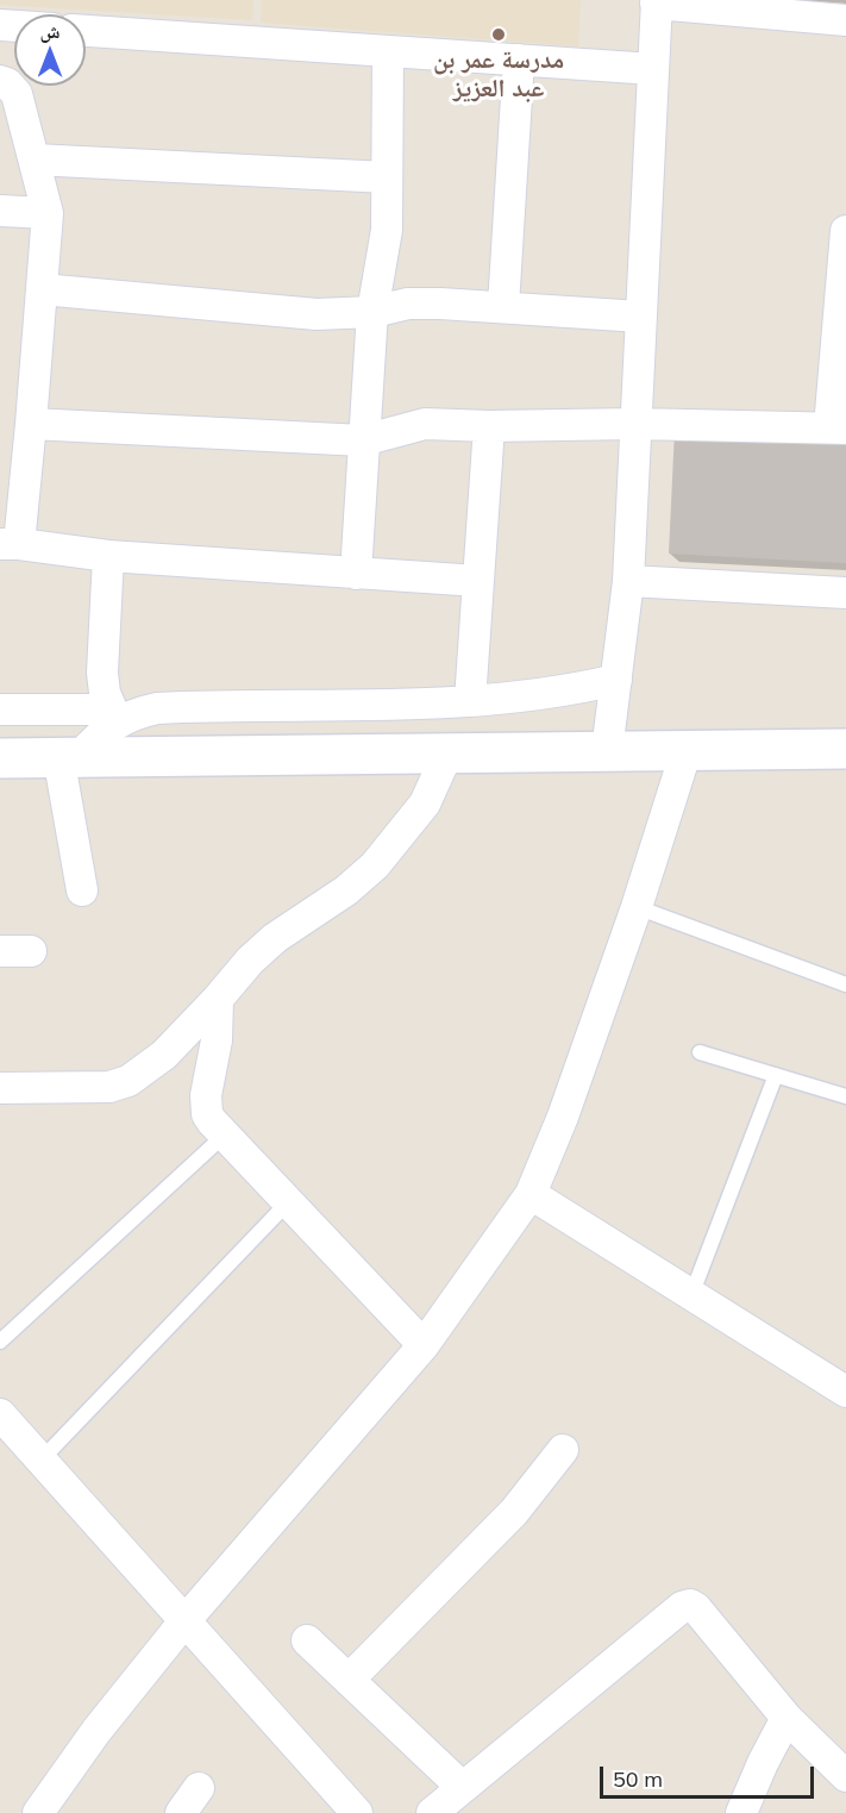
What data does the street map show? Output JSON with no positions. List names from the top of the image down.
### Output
{
  "places": ["مدرسة عمر بن عبد العزيز"],
  "scale_bar": "50 m",
  "north": "top"
}
